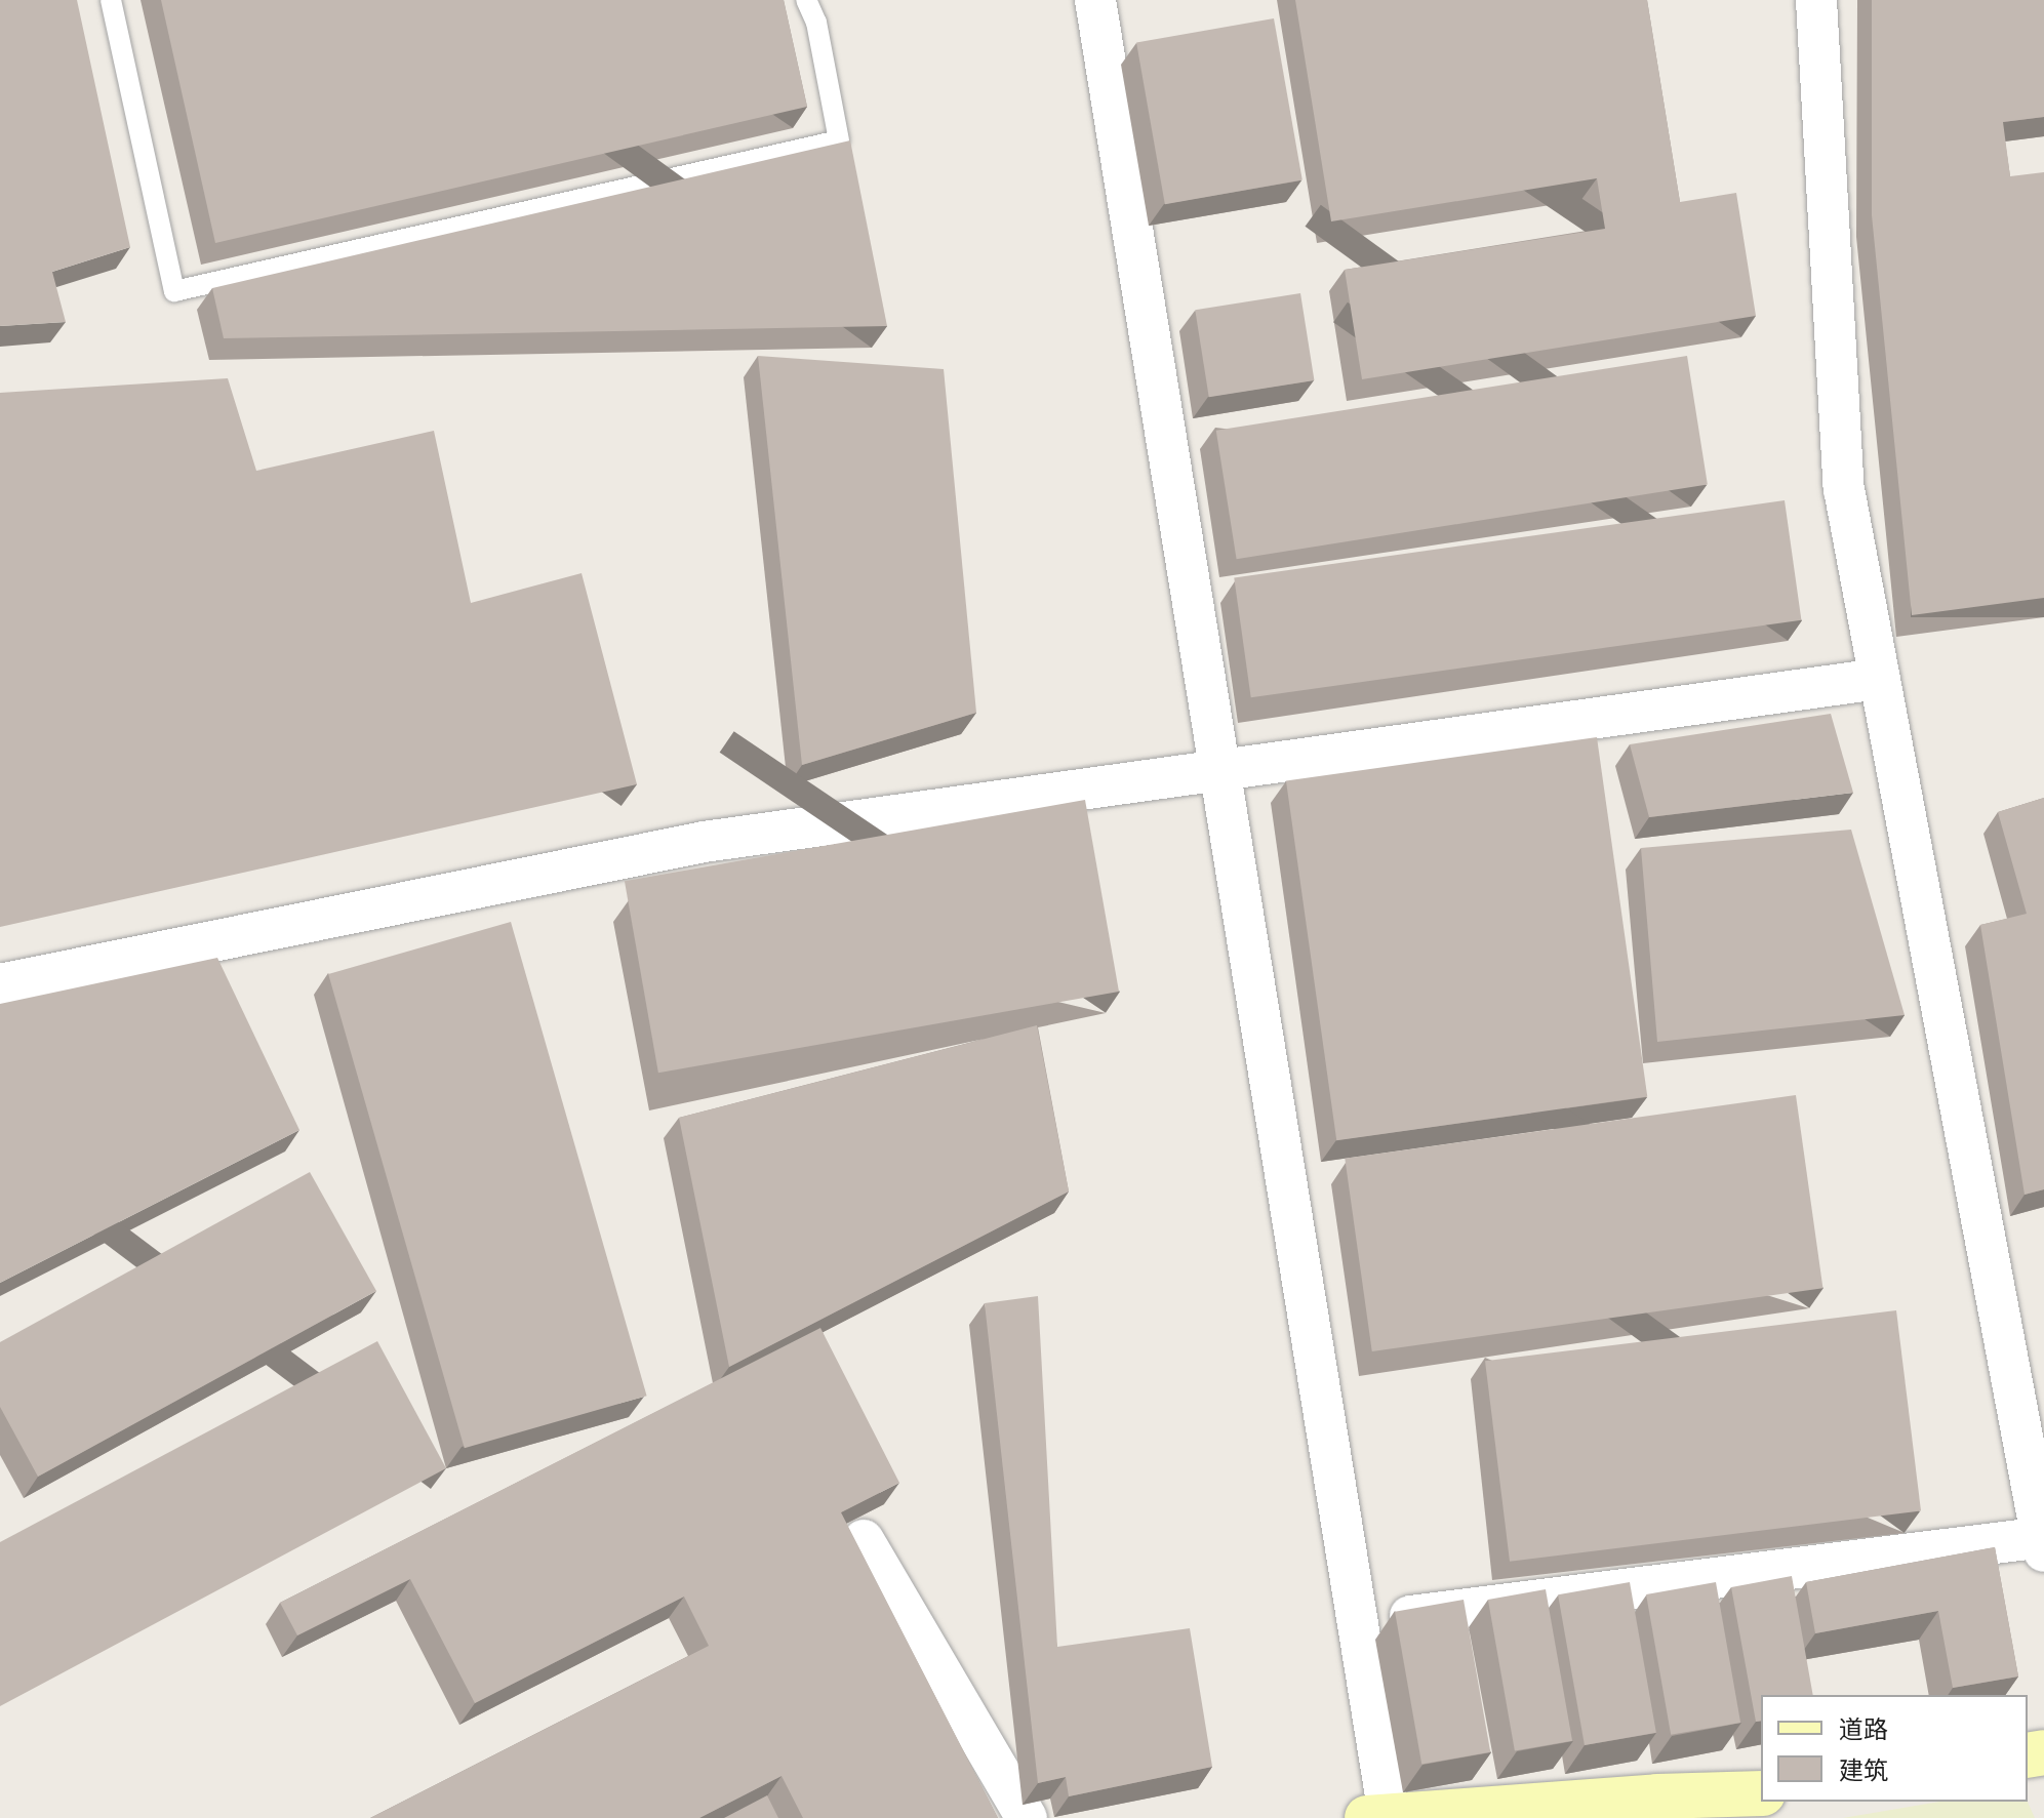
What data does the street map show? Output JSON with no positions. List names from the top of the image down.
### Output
{
  "legend": ["道路", "建筑"]
}
